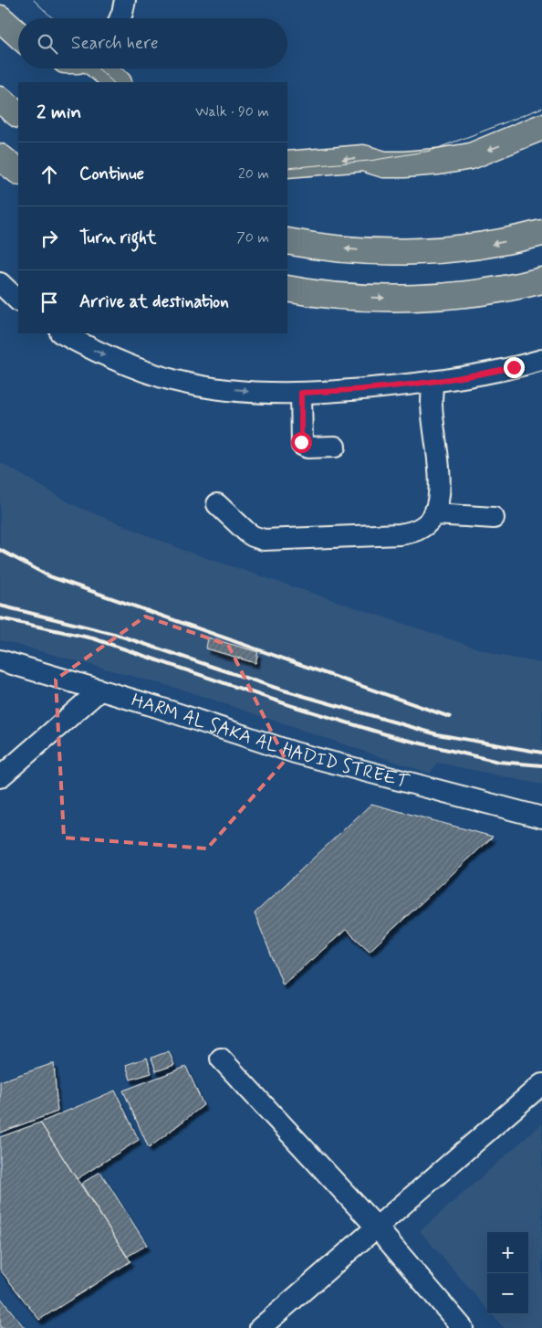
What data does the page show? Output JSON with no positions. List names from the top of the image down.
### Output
{
  "streets": {
    "street": ["HARM AL SAKA AL HADID STREET"]
  },
  "page": {
    "search": "Search here",
    "heading": ["2 min", "Walk · 90 m"],
    "list": [
      ["Continue", "20 m"],
      ["Turn right", "70 m"],
      "Arrive at destination"
    ],
    "map_buttons": ["+", "−"]
  }
}
